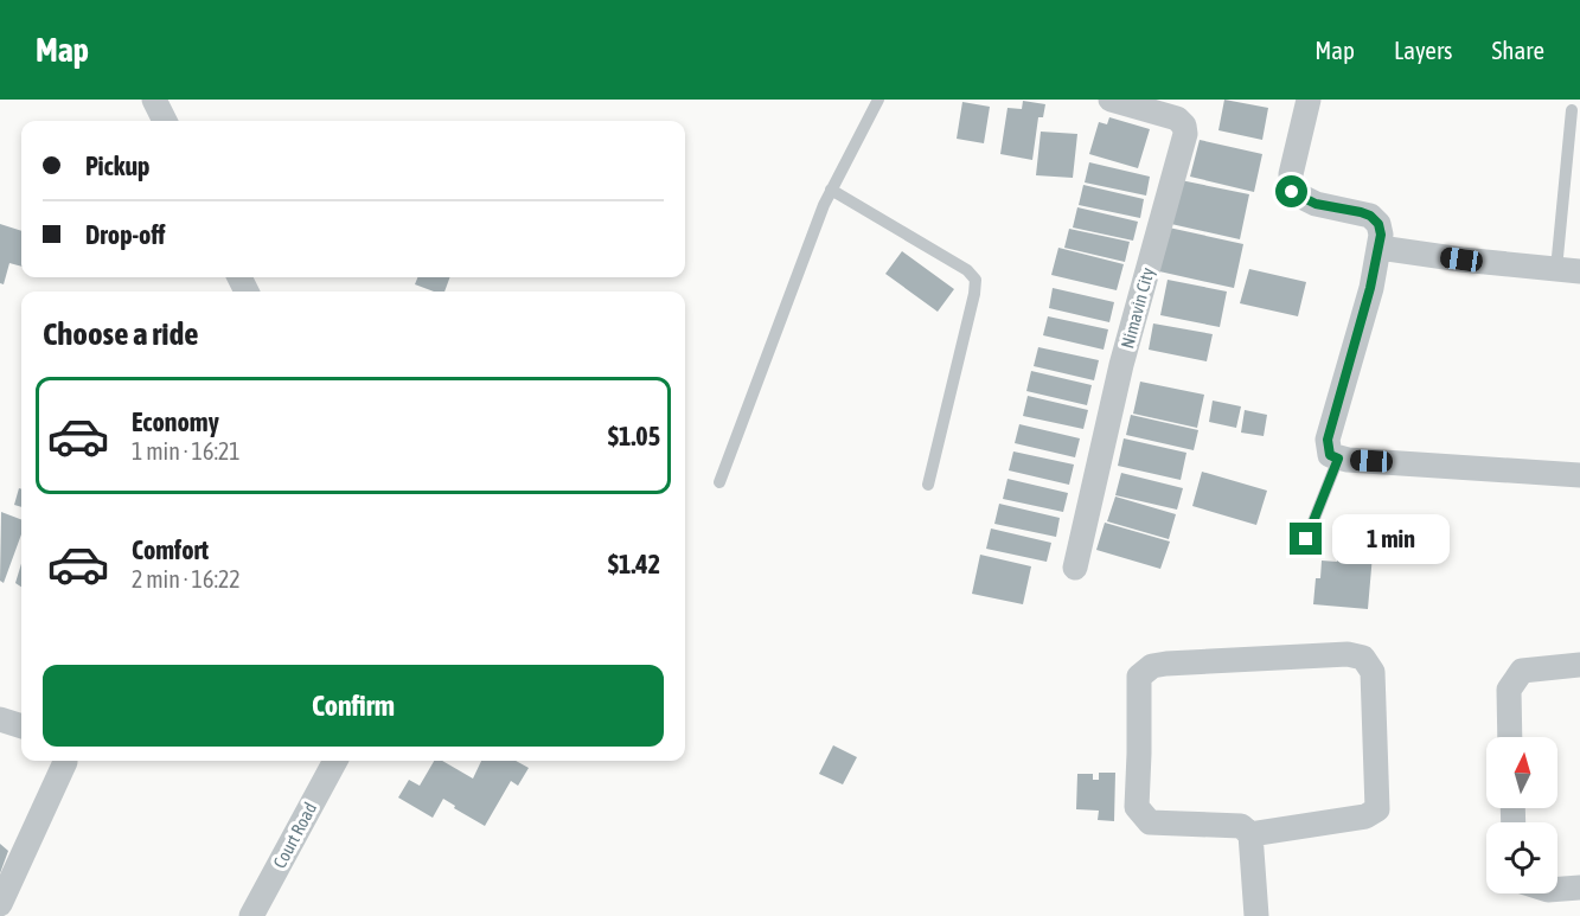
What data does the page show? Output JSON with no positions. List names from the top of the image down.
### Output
{
  "streets": {
    "street": ["Nimavin City", "Court Road"]
  },
  "north": "top",
  "page": {
    "header": "Map",
    "nav": ["Map", "Layers", "Share"],
    "banner": ["Pickup", "Drop-off"],
    "heading": "Choose a ride",
    "list": [
      {
        "name": "Economy",
        "note": "1 min · 16:21",
        "value": "$1.05"
      },
      {
        "name": "Comfort",
        "note": "2 min · 16:22",
        "value": "$1.42"
      }
    ],
    "bubble": "1 min",
    "buttons": "Confirm"
  }
}
